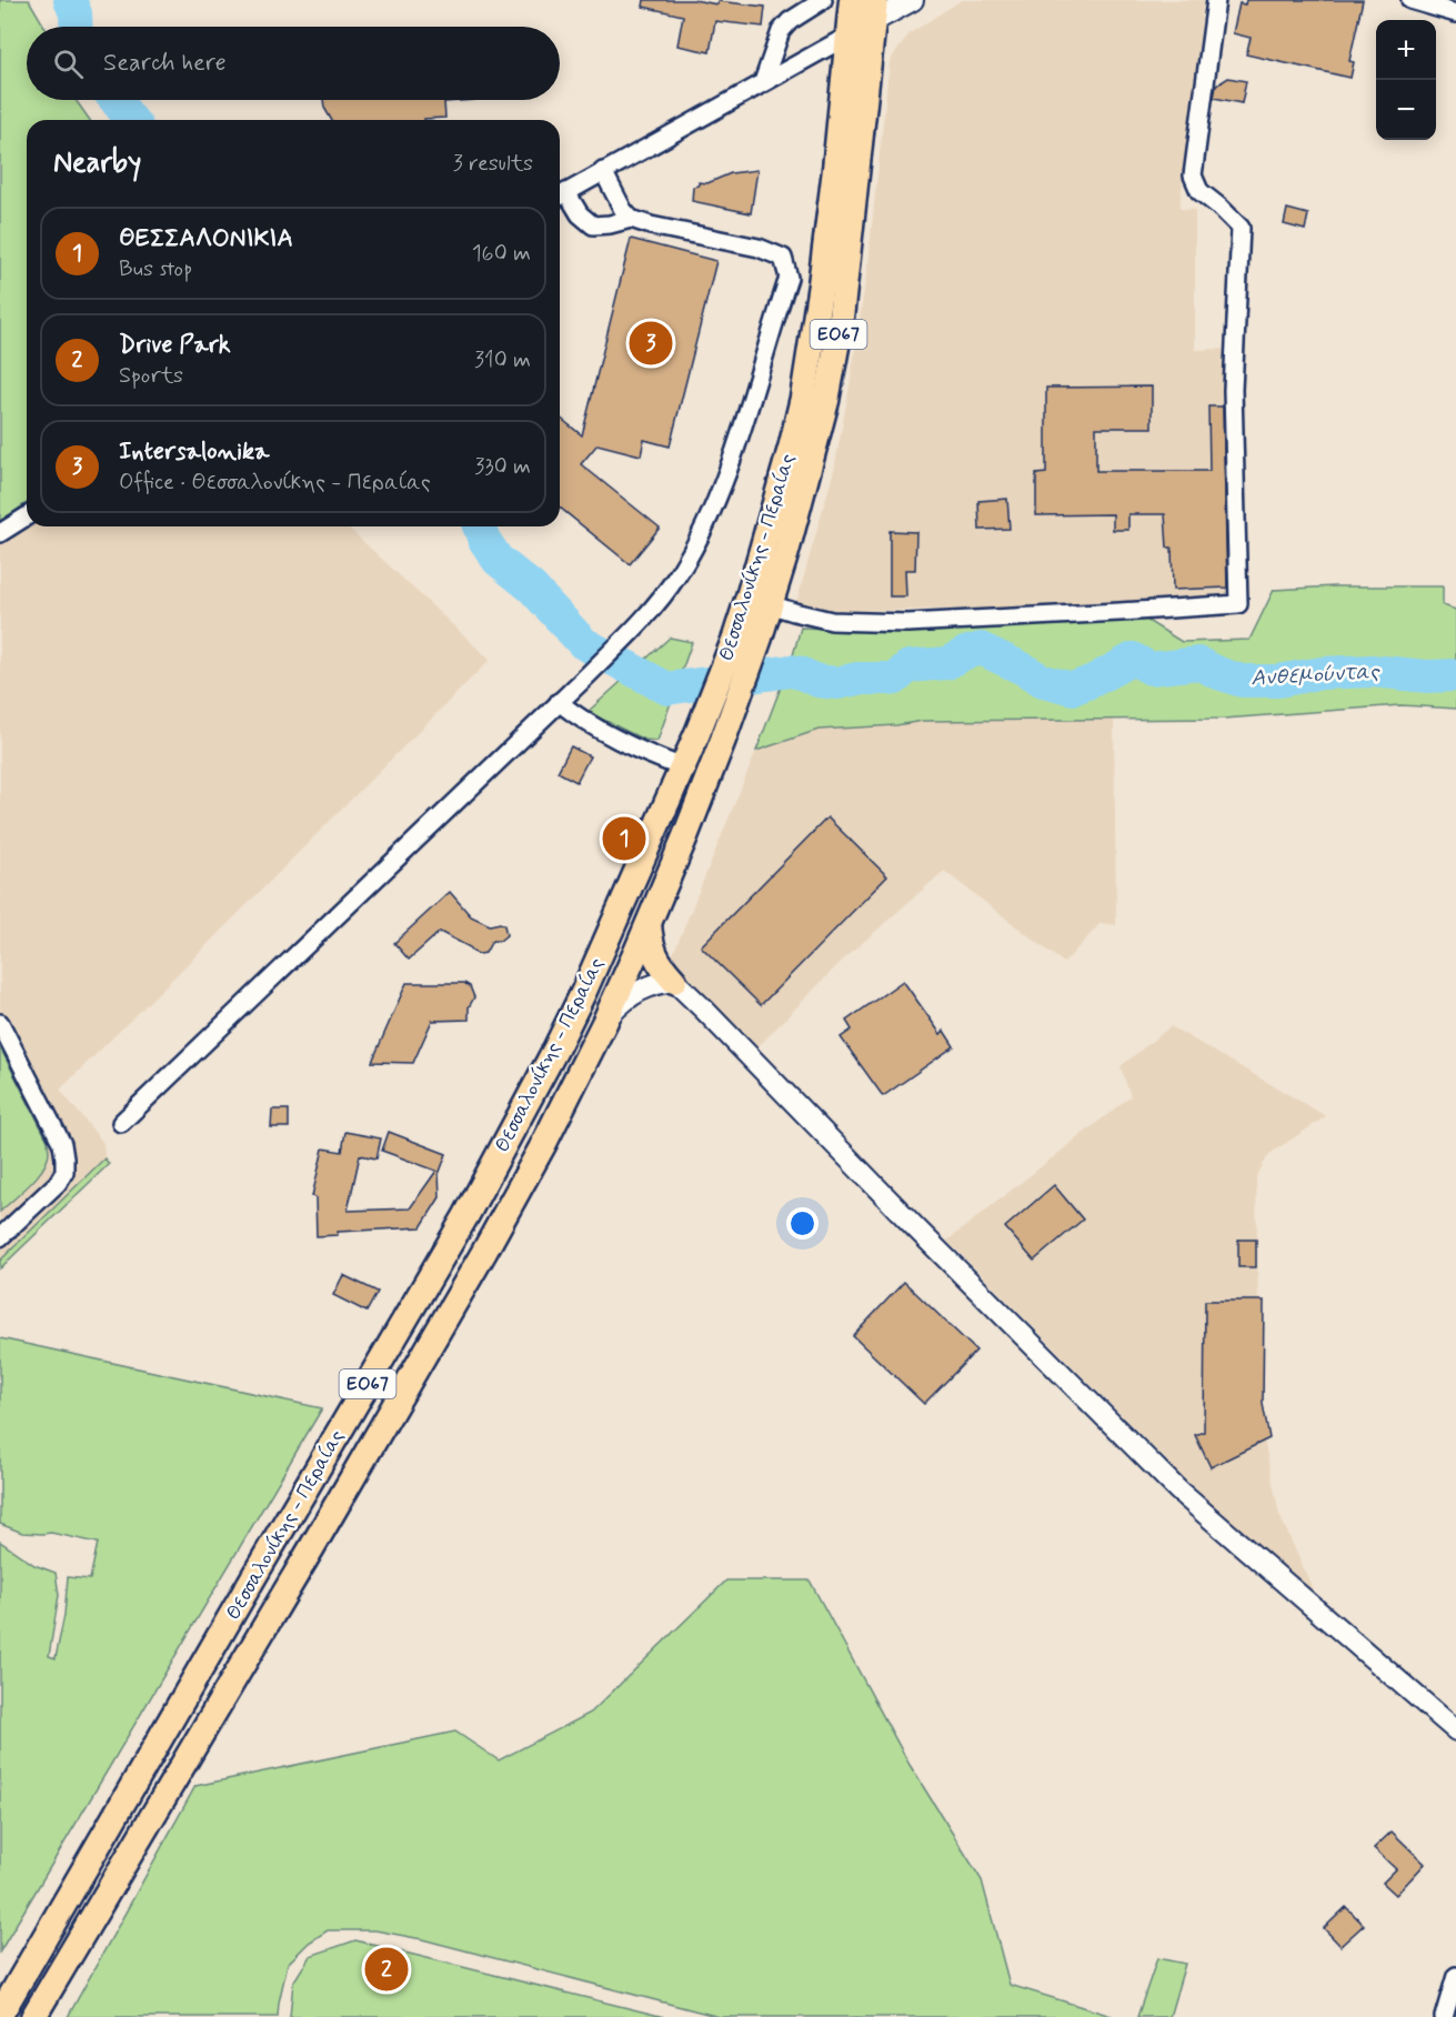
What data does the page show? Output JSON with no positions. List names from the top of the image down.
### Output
{
  "streets": {
    "main road": ["ΕΟ67", "Θεσσαλονίκης - Περαίας"]
  },
  "water": ["Ανθεμούντας"],
  "page": {
    "map_buttons": ["+", "−"],
    "search": "Search here",
    "heading": ["Nearby", "3 results"],
    "list": [
      {
        "mark": "1",
        "name": "ΘΕΣΣΑΛΟΝΙΚΙΑ",
        "note": "Bus stop",
        "value": "160 m"
      },
      {
        "mark": "2",
        "name": "Drive Park",
        "note": "Sports",
        "value": "310 m"
      },
      {
        "mark": "3",
        "name": "Intersalonika",
        "note": "Office · Θεσσαλονίκης - Περαίας",
        "value": "330 m"
      }
    ],
    "pins": ["3", "1", "2"]
  }
}
